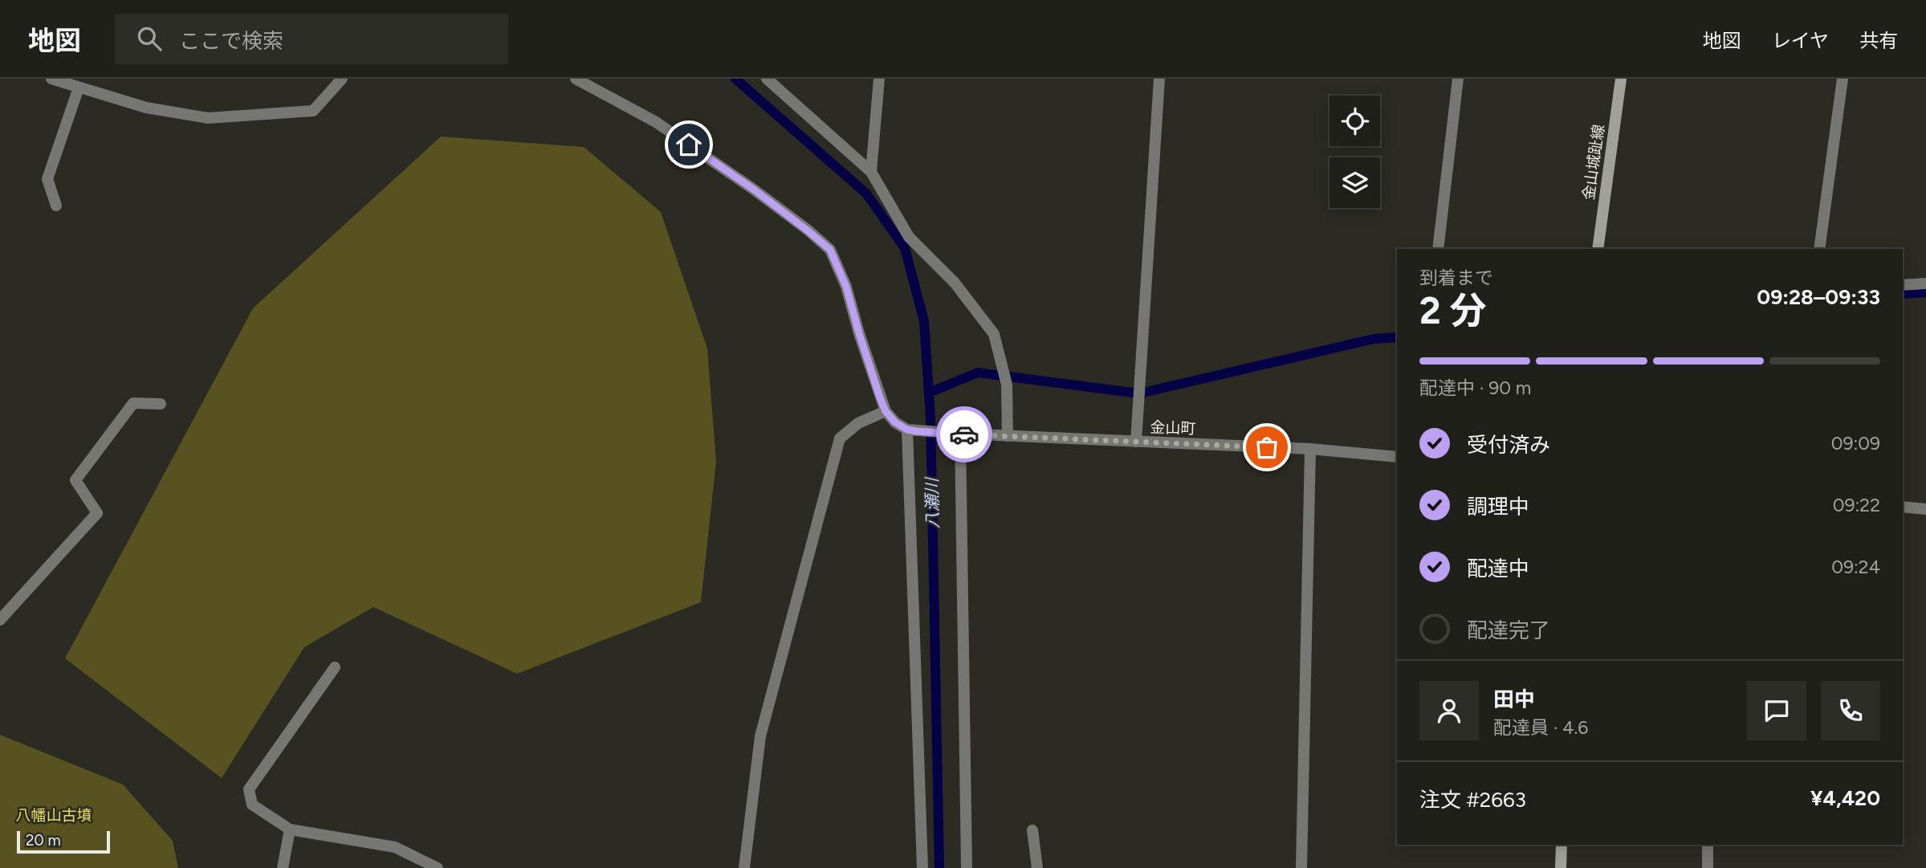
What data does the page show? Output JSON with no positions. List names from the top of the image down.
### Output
{
  "streets": {
    "main road": ["金山城趾線"],
    "street": ["金山町"]
  },
  "water": ["八瀬川"],
  "parks": ["八幡山古墳"],
  "scale_bar": "20 m",
  "page": {
    "header": "地図",
    "search": "ここで検索",
    "nav": ["地図", "レイヤ", "共有"],
    "heading": ["2 分", "到着まで", "09:28–09:33"],
    "panel": [
      "田中",
      "配達員 · 4.6",
      "注文 #2663",
      "¥4,420"
    ],
    "bar": "配達中 · 90 m",
    "list": [
      ["受付済み", "09:09"],
      ["調理中", "09:22"],
      ["配達中", "09:24"],
      "配達完了"
    ],
    "scale": "20 m"
  }
}
